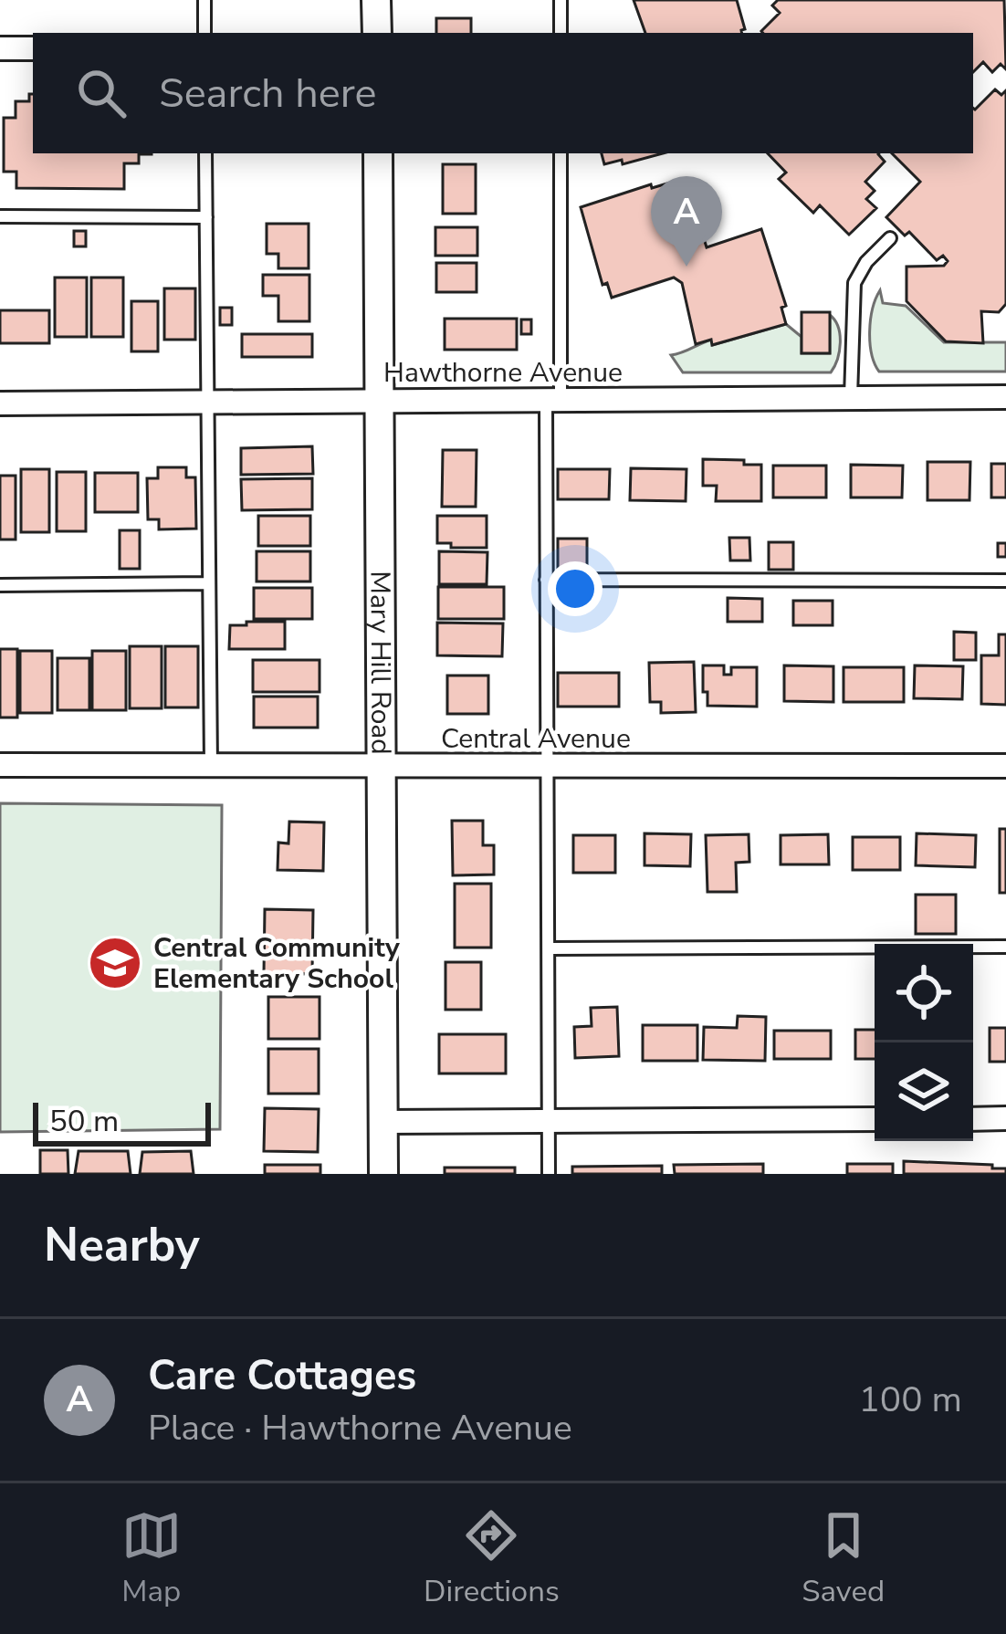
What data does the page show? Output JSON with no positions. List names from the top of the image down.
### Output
{
  "streets": {
    "street": ["Hawthorne Avenue", "Mary Hill Road", "Central Avenue"]
  },
  "crossings": [
    ["Hawthorne Avenue", "Mary Hill Road"],
    ["Mary Hill Road", "Central Avenue"]
  ],
  "places": {
    "school or university": ["Central Community Elementary School"]
  },
  "scale_bar": "50 m",
  "page": {
    "search": "Search here",
    "pins": "A",
    "scale": "50 m",
    "heading": "Nearby",
    "list": [
      {
        "mark": "A",
        "name": "Care Cottages",
        "note": "Place · Hawthorne Avenue",
        "value": "100 m"
      }
    ],
    "nav": ["Map", "Directions", "Saved"]
  }
}
